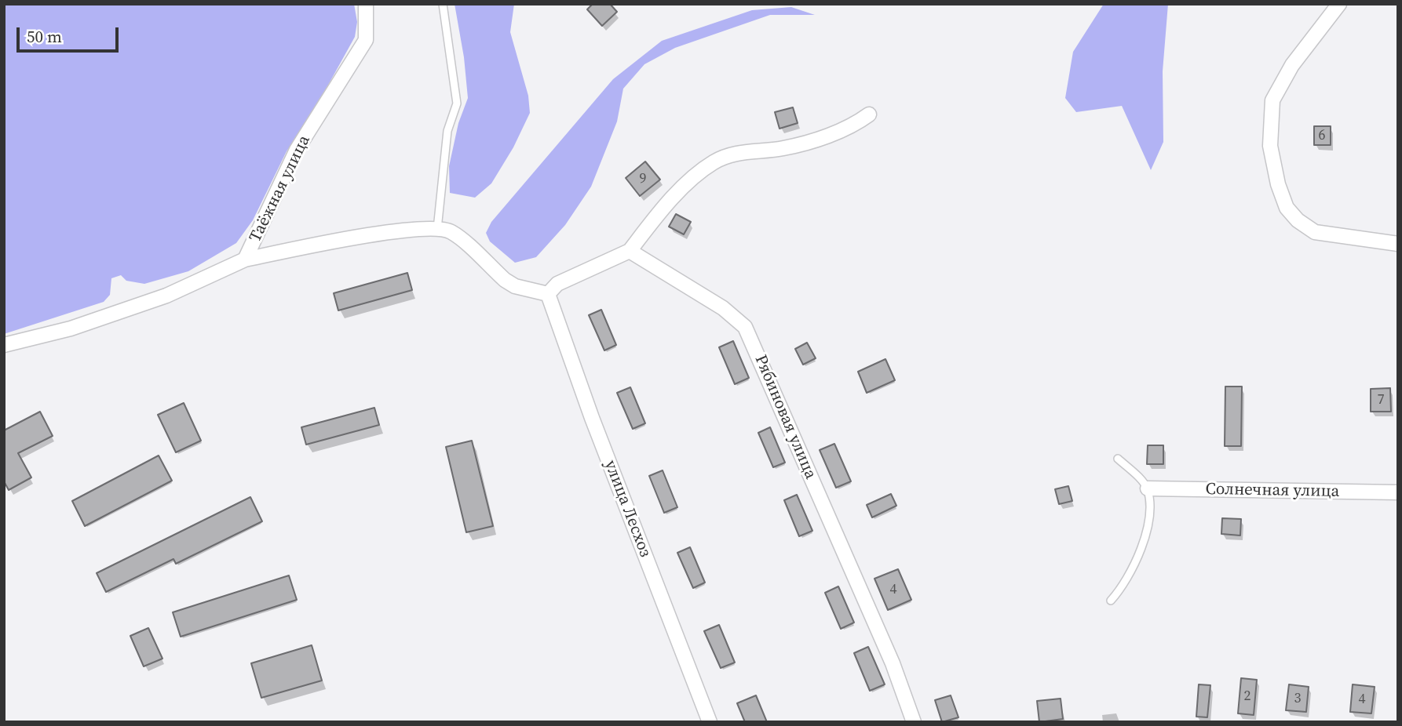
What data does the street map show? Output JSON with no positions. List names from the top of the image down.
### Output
{
  "streets": {
    "street": [
      "Таёжная улица",
      "Рябиновая улица",
      "Солнечная улица",
      "улица Лесхоз"
    ]
  },
  "house_numbers": [
    "6",
    "9",
    "7",
    "4",
    "2",
    "3",
    "4"
  ],
  "scale_bar": "50 m"
}
